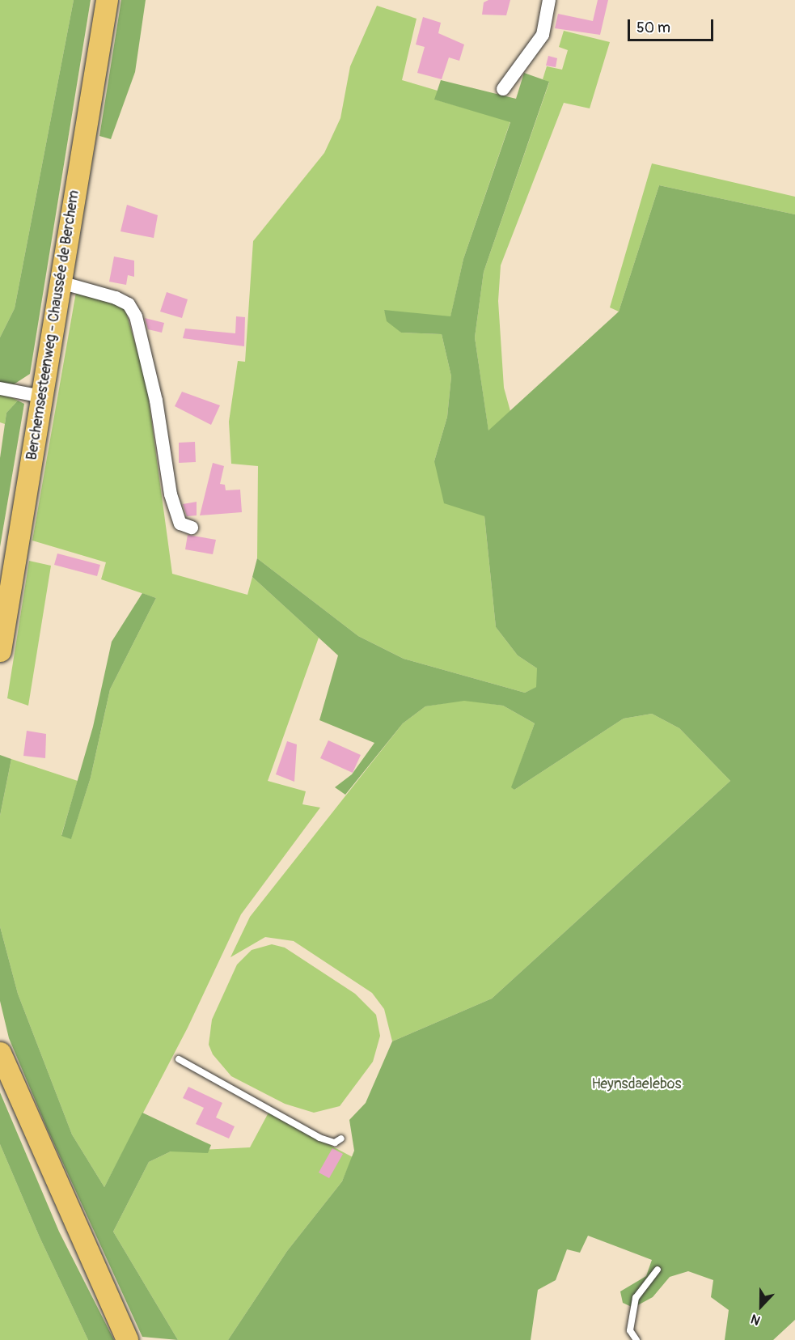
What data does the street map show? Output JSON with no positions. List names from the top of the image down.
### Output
{
  "streets": {
    "main road": ["Berchemsesteenweg - Chaussée de Berchem"]
  },
  "parks": ["Heynsdaelebos"],
  "scale_bar": "50 m",
  "north": "bottom"
}
